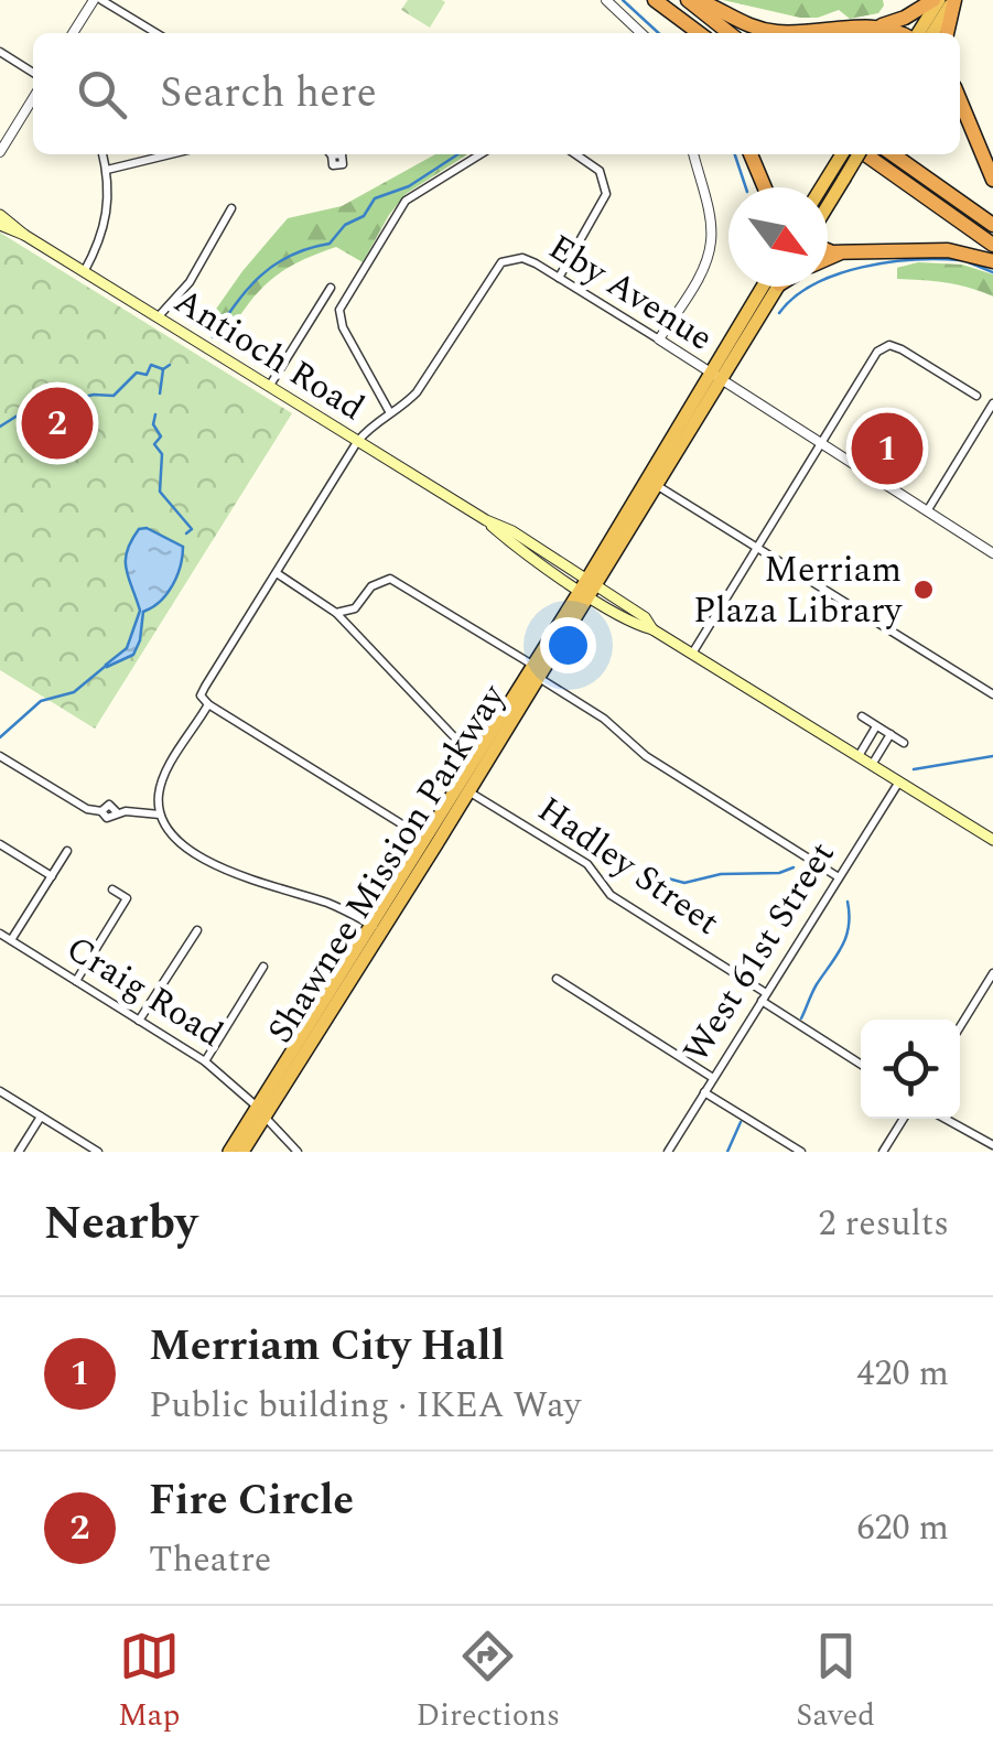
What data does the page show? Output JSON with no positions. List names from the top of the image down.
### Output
{
  "streets": {
    "highway": ["Shawnee Mission Parkway"],
    "main road": ["Antioch Road"],
    "street": [
      "Eby Avenue",
      "Hadley Street",
      "West 61st Street",
      "Craig Road"
    ]
  },
  "crossings": [
    ["Eby Avenue", "Shawnee Mission Parkway"],
    ["Antioch Road", "Shawnee Mission Parkway"],
    ["Antioch Road", "West 61st Street"],
    ["Shawnee Mission Parkway", "Hadley Street"],
    ["Shawnee Mission Parkway", "Craig Road"],
    ["Hadley Street", "West 61st Street"]
  ],
  "places": ["Merriam Plaza Library"],
  "north": "bottom right",
  "page": {
    "search": "Search here",
    "pins": ["2", "1"],
    "heading": ["Nearby", "2 results"],
    "list": [
      {
        "mark": "1",
        "name": "Merriam City Hall",
        "note": "Public building · IKEA Way",
        "value": "420 m"
      },
      {
        "mark": "2",
        "name": "Fire Circle",
        "note": "Theatre",
        "value": "620 m"
      }
    ],
    "nav": ["Map", "Directions", "Saved"]
  }
}
